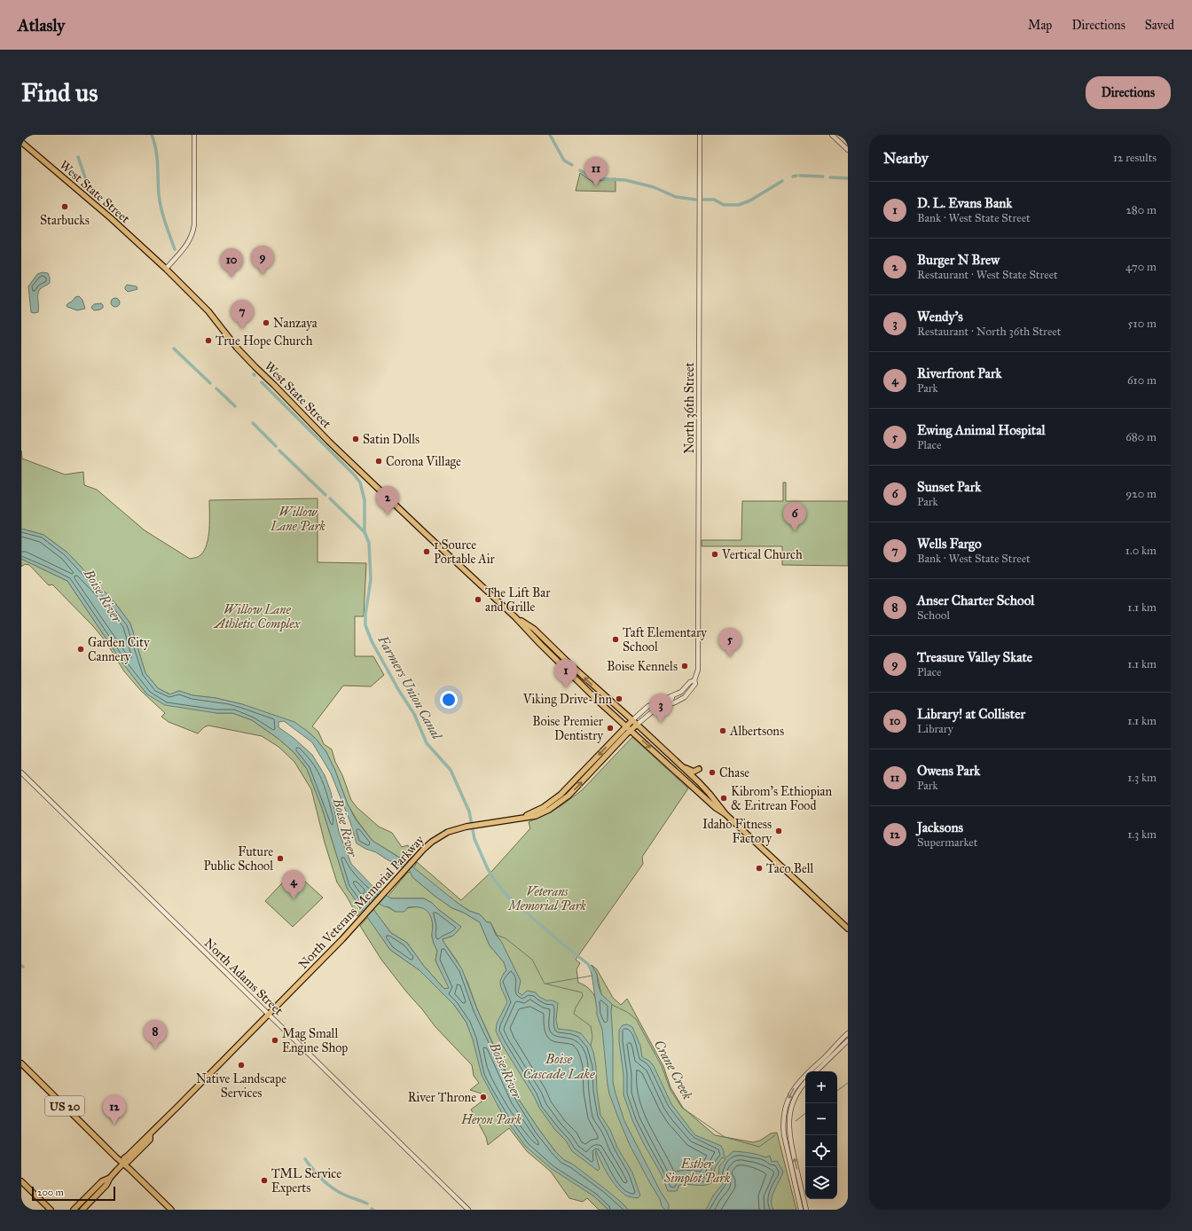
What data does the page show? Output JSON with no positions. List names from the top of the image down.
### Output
{
  "streets": {
    "main road": ["West State Street", "North Veterans Memorial Parkway", "US 20"],
    "street": ["North 36th Street", "North Adams Street"]
  },
  "crossings": [
    ["West State Street", "North 36th Street"],
    ["West State Street", "North Veterans Memorial Parkway"],
    ["North 36th Street", "North Veterans Memorial Parkway"],
    ["North Veterans Memorial Parkway", "North Adams Street"],
    ["North Veterans Memorial Parkway", "US 20"]
  ],
  "water": [
    "Boise River",
    "Farmers Union Canal",
    "Boise Cascade Lake",
    "Crane Creek"
  ],
  "parks": [
    "Willow Lane Park",
    "Willow Lane Athletic Complex",
    "Veterans Memorial Park",
    "Heron Park",
    "Esther Simplot Park"
  ],
  "places": [
    "Starbucks",
    "Nanzaya",
    "True Hope Church",
    "Satin Dolls",
    "Corona Village",
    "1 Source Portable Air",
    "Vertical Church",
    "The Lift Bar and Grille",
    "Taft Elementary School",
    "Garden City Cannery",
    "Boise Kennels",
    "Viking Drive-Inn",
    "Boise Premier Dentistry",
    "Albertsons",
    "Chase",
    "Kibrom's Ethiopian & Eritrean Food",
    "Idaho Fitness Factory",
    "Future Public School",
    "Taco Bell",
    "Mag Small Engine Shop",
    "Native Landscape Services",
    "River Throne",
    "TML Service Experts"
  ],
  "scale_bar": "200 m",
  "page": {
    "header": "Atlasly",
    "nav": ["Map", "Directions", "Saved"],
    "buttons": "Directions",
    "title": "Find us",
    "heading": ["Nearby", "12 results"],
    "pins": [
      "11",
      "9",
      "10",
      "7",
      "2",
      "6",
      "5",
      "1",
      "3",
      "4",
      "8",
      "12"
    ],
    "list": [
      {
        "mark": "1",
        "name": "D. L. Evans Bank",
        "note": "Bank · West State Street",
        "value": "280 m"
      },
      {
        "mark": "2",
        "name": "Burger N Brew",
        "note": "Restaurant · West State Street",
        "value": "470 m"
      },
      {
        "mark": "3",
        "name": "Wendy's",
        "note": "Restaurant · North 36th Street",
        "value": "510 m"
      },
      {
        "mark": "4",
        "name": "Riverfront Park",
        "note": "Park",
        "value": "610 m"
      },
      {
        "mark": "5",
        "name": "Ewing Animal Hospital",
        "note": "Place",
        "value": "680 m"
      },
      {
        "mark": "6",
        "name": "Sunset Park",
        "note": "Park",
        "value": "920 m"
      },
      {
        "mark": "7",
        "name": "Wells Fargo",
        "note": "Bank · West State Street",
        "value": "1.0 km"
      },
      {
        "mark": "8",
        "name": "Anser Charter School",
        "note": "School",
        "value": "1.1 km"
      },
      {
        "mark": "9",
        "name": "Treasure Valley Skate",
        "note": "Place",
        "value": "1.1 km"
      },
      {
        "mark": "10",
        "name": "Library! at Collister",
        "note": "Library",
        "value": "1.1 km"
      },
      {
        "mark": "11",
        "name": "Owens Park",
        "note": "Park",
        "value": "1.3 km"
      },
      {
        "mark": "12",
        "name": "Jacksons",
        "note": "Supermarket",
        "value": "1.3 km"
      }
    ],
    "map_buttons": ["+", "−"],
    "scale": "200 m"
  }
}
